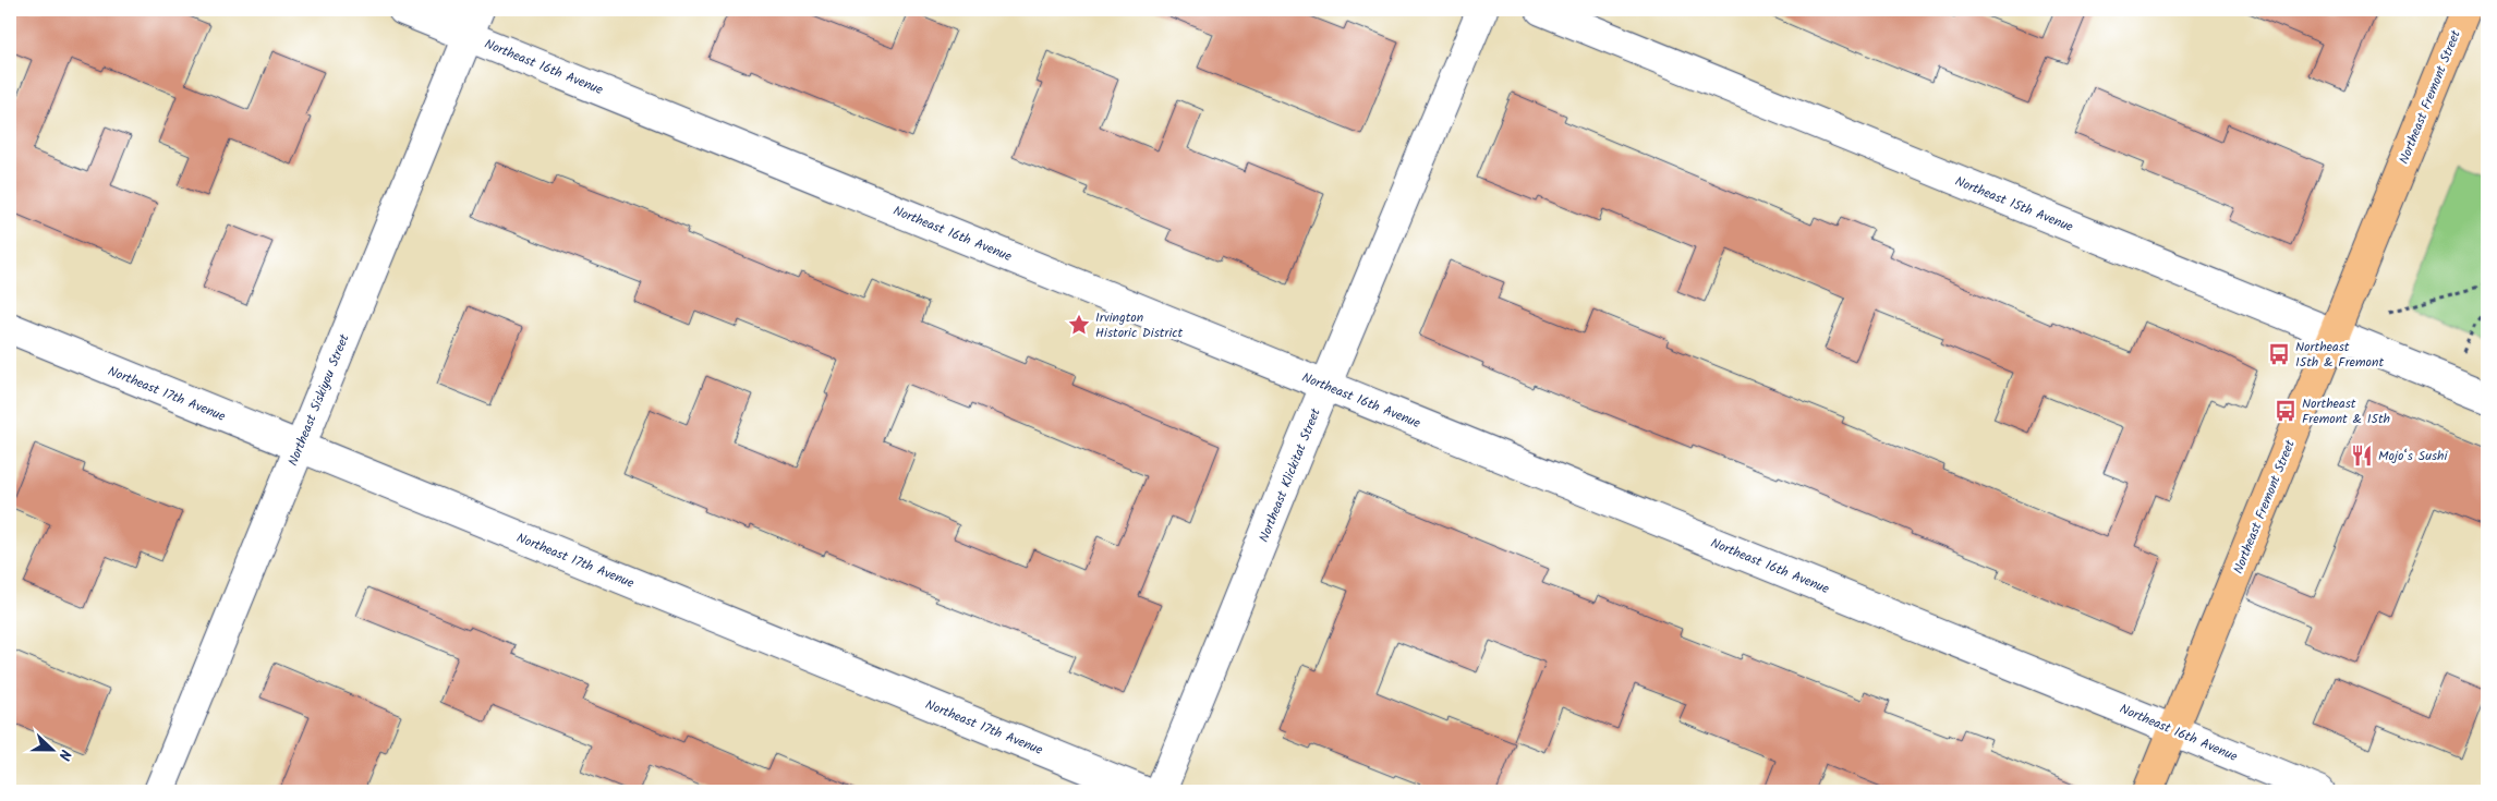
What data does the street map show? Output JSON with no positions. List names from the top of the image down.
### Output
{
  "streets": {
    "main road": ["Northeast Fremont Street"],
    "street": [
      "Northeast 16th Avenue",
      "Northeast 15th Avenue",
      "Northeast 17th Avenue",
      "Northeast Siskiyou Street",
      "Northeast Klickitat Street"
    ]
  },
  "crossings": [
    ["Northeast 16th Avenue", "Northeast Fremont Street"],
    ["Northeast 16th Avenue", "Northeast Siskiyou Street"],
    ["Northeast 16th Avenue", "Northeast Klickitat Street"],
    ["Northeast Fremont Street", "Northeast 15th Avenue"],
    ["Northeast 17th Avenue", "Northeast Siskiyou Street"]
  ],
  "places": {
    "place": ["Irvington Historic District"],
    "bus stop": ["Northeast 15th & Fremont", "Northeast Fremont & 15th"],
    "restaurant": ["Mojo‘s Sushi"]
  },
  "north": "right"
}
